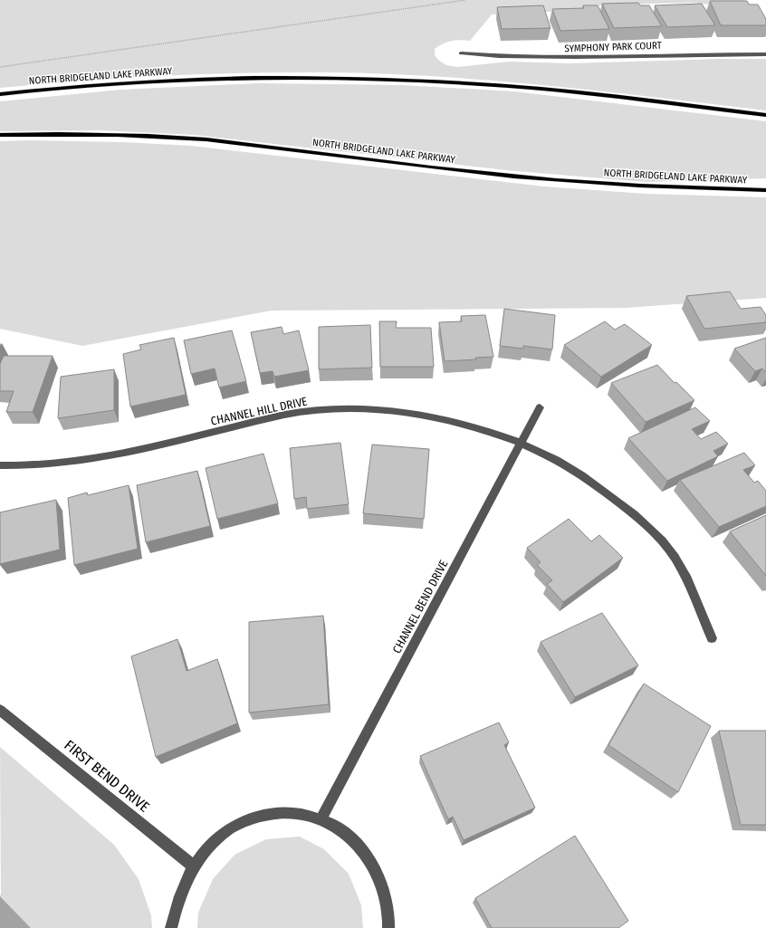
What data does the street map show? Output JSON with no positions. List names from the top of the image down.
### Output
{
  "streets": {
    "main road": ["NORTH BRIDGELAND LAKE PARKWAY"],
    "street": [
      "SYMPHONY PARK COURT",
      "CHANNEL HILL DRIVE",
      "CHANNEL BEND DRIVE",
      "FIRST BEND DRIVE"
    ]
  },
  "crossings": [
    ["CHANNEL HILL DRIVE", "CHANNEL BEND DRIVE"]
  ]
}
